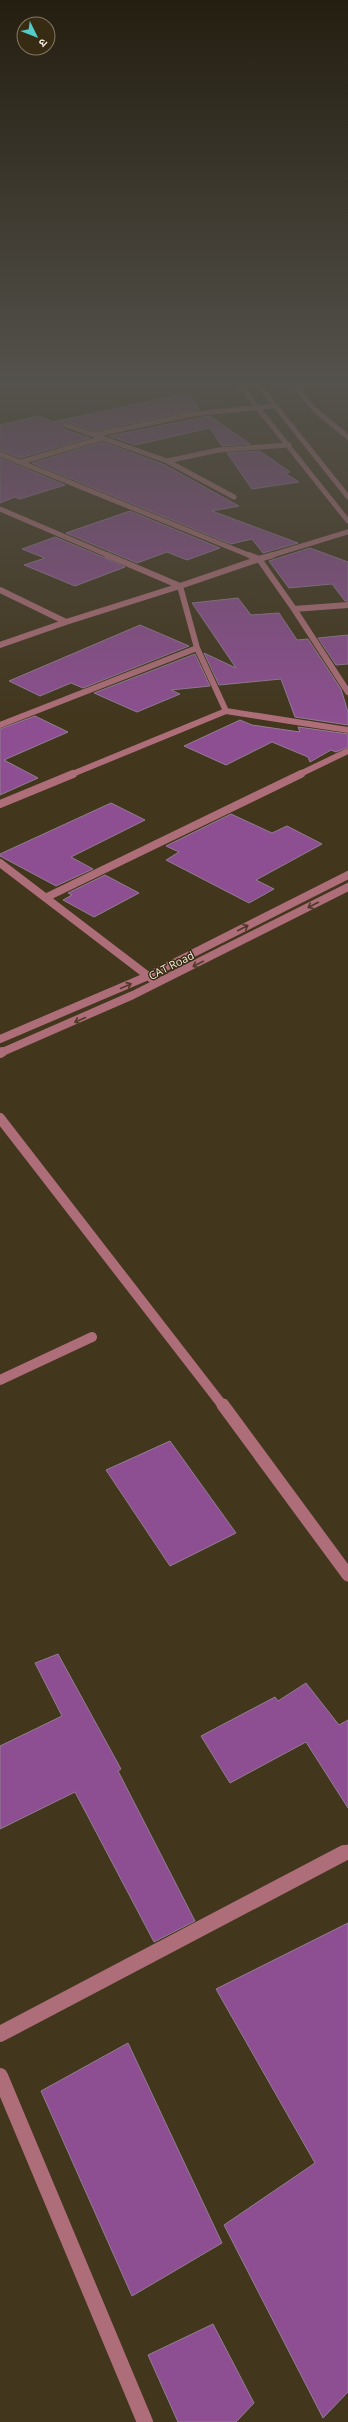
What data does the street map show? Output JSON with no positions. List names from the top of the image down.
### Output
{
  "streets": {
    "street": ["CAT Road"]
  },
  "north": "bottom right"
}
